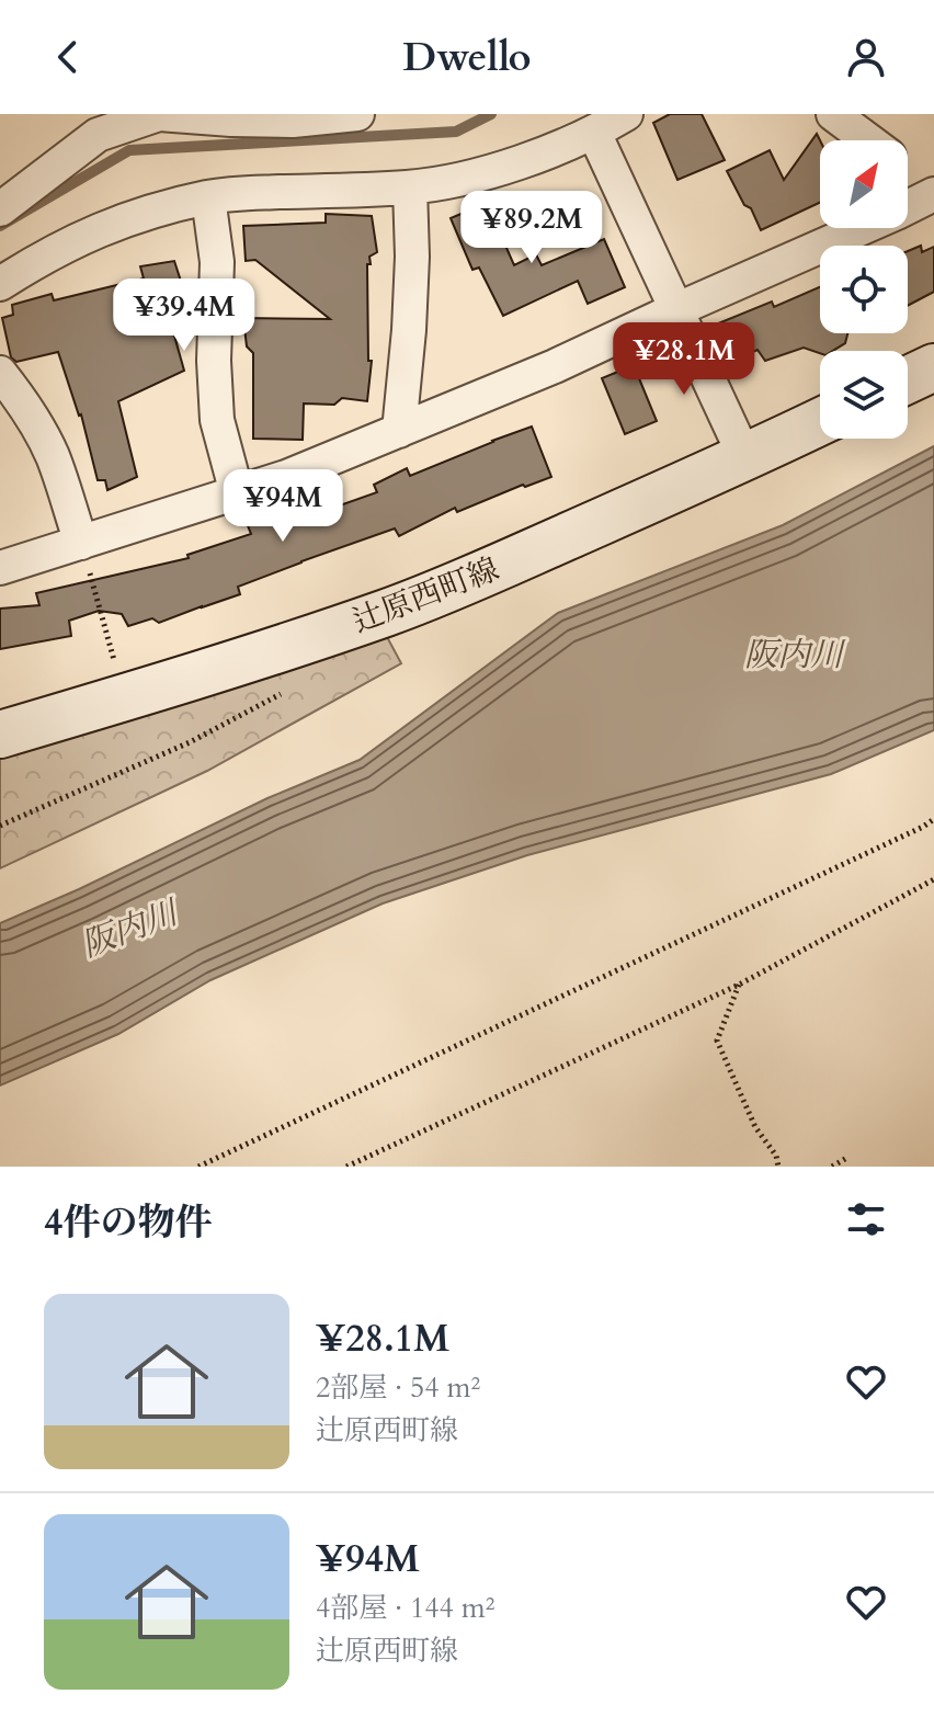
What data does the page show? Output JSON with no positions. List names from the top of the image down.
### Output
{
  "streets": {
    "main road": ["辻原西町線"]
  },
  "water": ["阪内川"],
  "north": "top right",
  "page": {
    "header": "Dwello",
    "price": [
      "¥89.2M",
      "¥39.4M",
      "¥28.1M",
      "¥94M"
    ],
    "heading": "4件の物件",
    "list": [
      {
        "name": "¥28.1M",
        "note": "2部屋 · 54 m² · 辻原西町線"
      },
      {
        "name": "¥94M",
        "note": "4部屋 · 144 m² · 辻原西町線"
      }
    ]
  }
}
